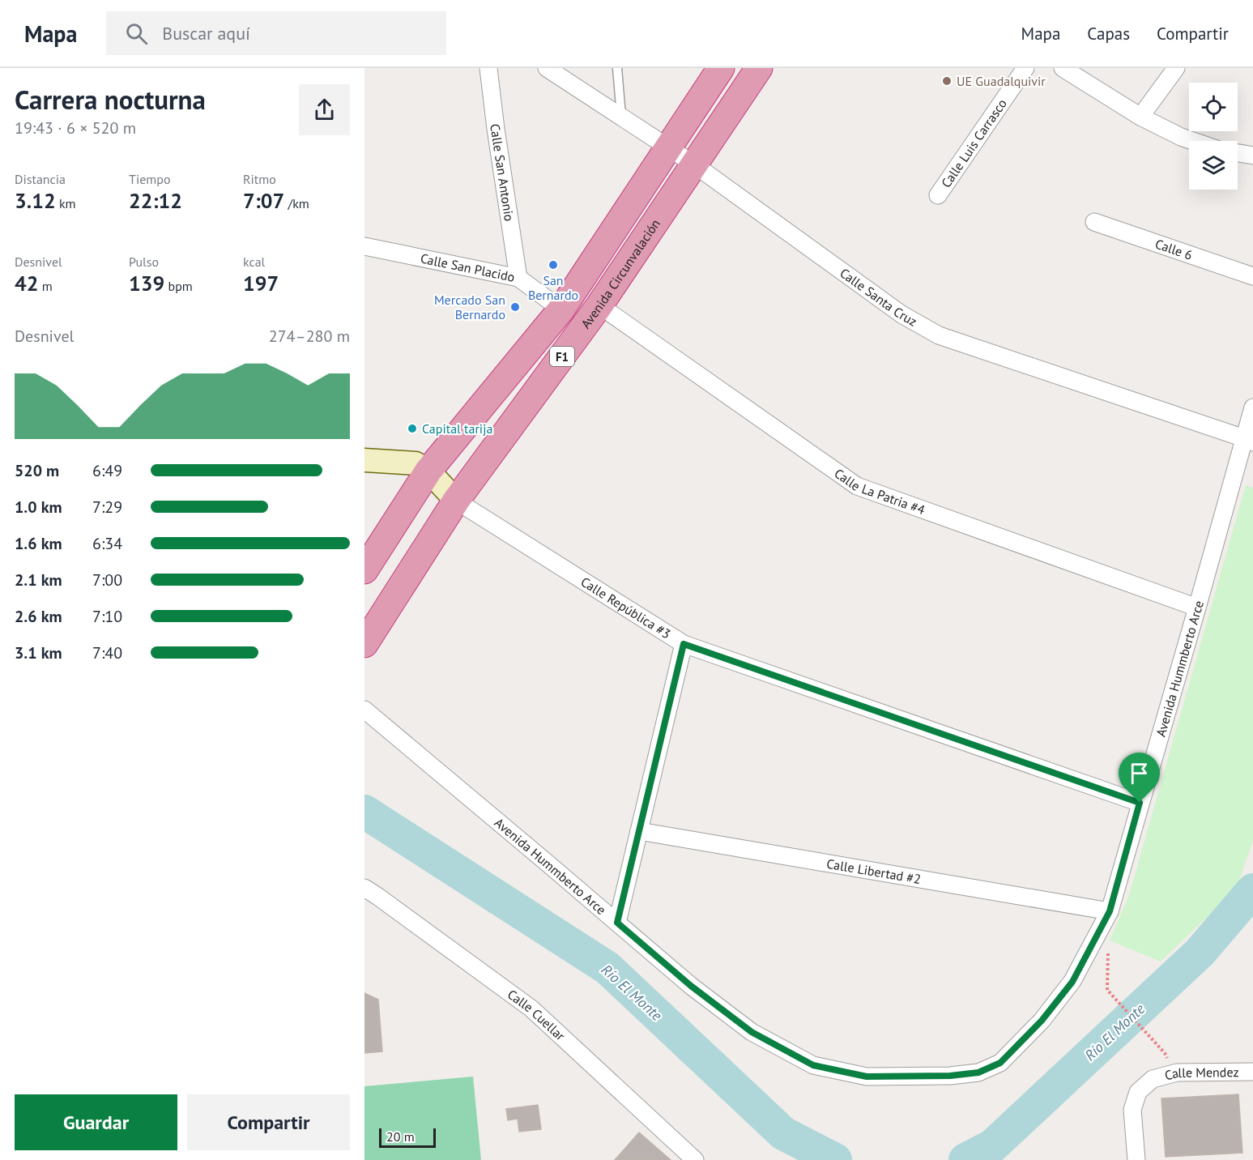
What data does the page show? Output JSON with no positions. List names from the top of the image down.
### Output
{
  "streets": {
    "highway": ["Avenida Circunvalación", "F1"],
    "street": [
      "Calle Luis Carrasco",
      "Calle San Antonio",
      "Calle 6",
      "Calle San Placido",
      "Calle Santa Cruz",
      "Calle La Patria #4",
      "Calle República #3",
      "Avenida Hummberto Arce",
      "Calle Libertad #2",
      "Calle Cuellar",
      "Calle Mendez"
    ]
  },
  "crossings": [
    ["Calle San Antonio", "Calle San Placido"],
    ["Calle San Placido", "F1"],
    ["Avenida Circunvalación", "Calle Santa Cruz"],
    ["Avenida Circunvalación", "Calle La Patria #4"],
    ["Avenida Circunvalación", "Calle República #3"],
    ["Calle Santa Cruz", "F1"],
    ["Calle Santa Cruz", "Avenida Hummberto Arce"],
    ["Calle La Patria #4", "Avenida Hummberto Arce"],
    ["Calle República #3", "Avenida Hummberto Arce"],
    ["Avenida Hummberto Arce", "Calle Libertad #2"]
  ],
  "water": ["Río El Monte"],
  "places": [
    "UE Guadalquivir",
    "San Bernardo",
    "Mercado San Bernardo",
    "Capital tarija"
  ],
  "scale_bar": "20 m",
  "page": {
    "header": "Mapa",
    "search": "Buscar aquí",
    "nav": ["Mapa", "Capas", "Compartir"],
    "heading": ["Carrera nocturna", "19:43 · 6 × 520 m"],
    "stats": [
      ["Distancia", "3.12 km"],
      ["Tiempo", "22:12"],
      ["Ritmo", "7:07 /km"],
      ["Desnivel", "42 m"],
      ["Pulso", "139 bpm"],
      ["kcal", "197"]
    ],
    "chart": ["Desnivel", "274–280 m"],
    "list": [
      {
        "name": "520 m",
        "note": "6:49"
      },
      {
        "name": "1.0 km",
        "note": "7:29"
      },
      {
        "name": "1.6 km",
        "note": "6:34"
      },
      {
        "name": "2.1 km",
        "note": "7:00"
      },
      {
        "name": "2.6 km",
        "note": "7:10"
      },
      {
        "name": "3.1 km",
        "note": "7:40"
      }
    ],
    "buttons": ["Guardar", "Compartir"],
    "scale": "20 m"
  }
}
